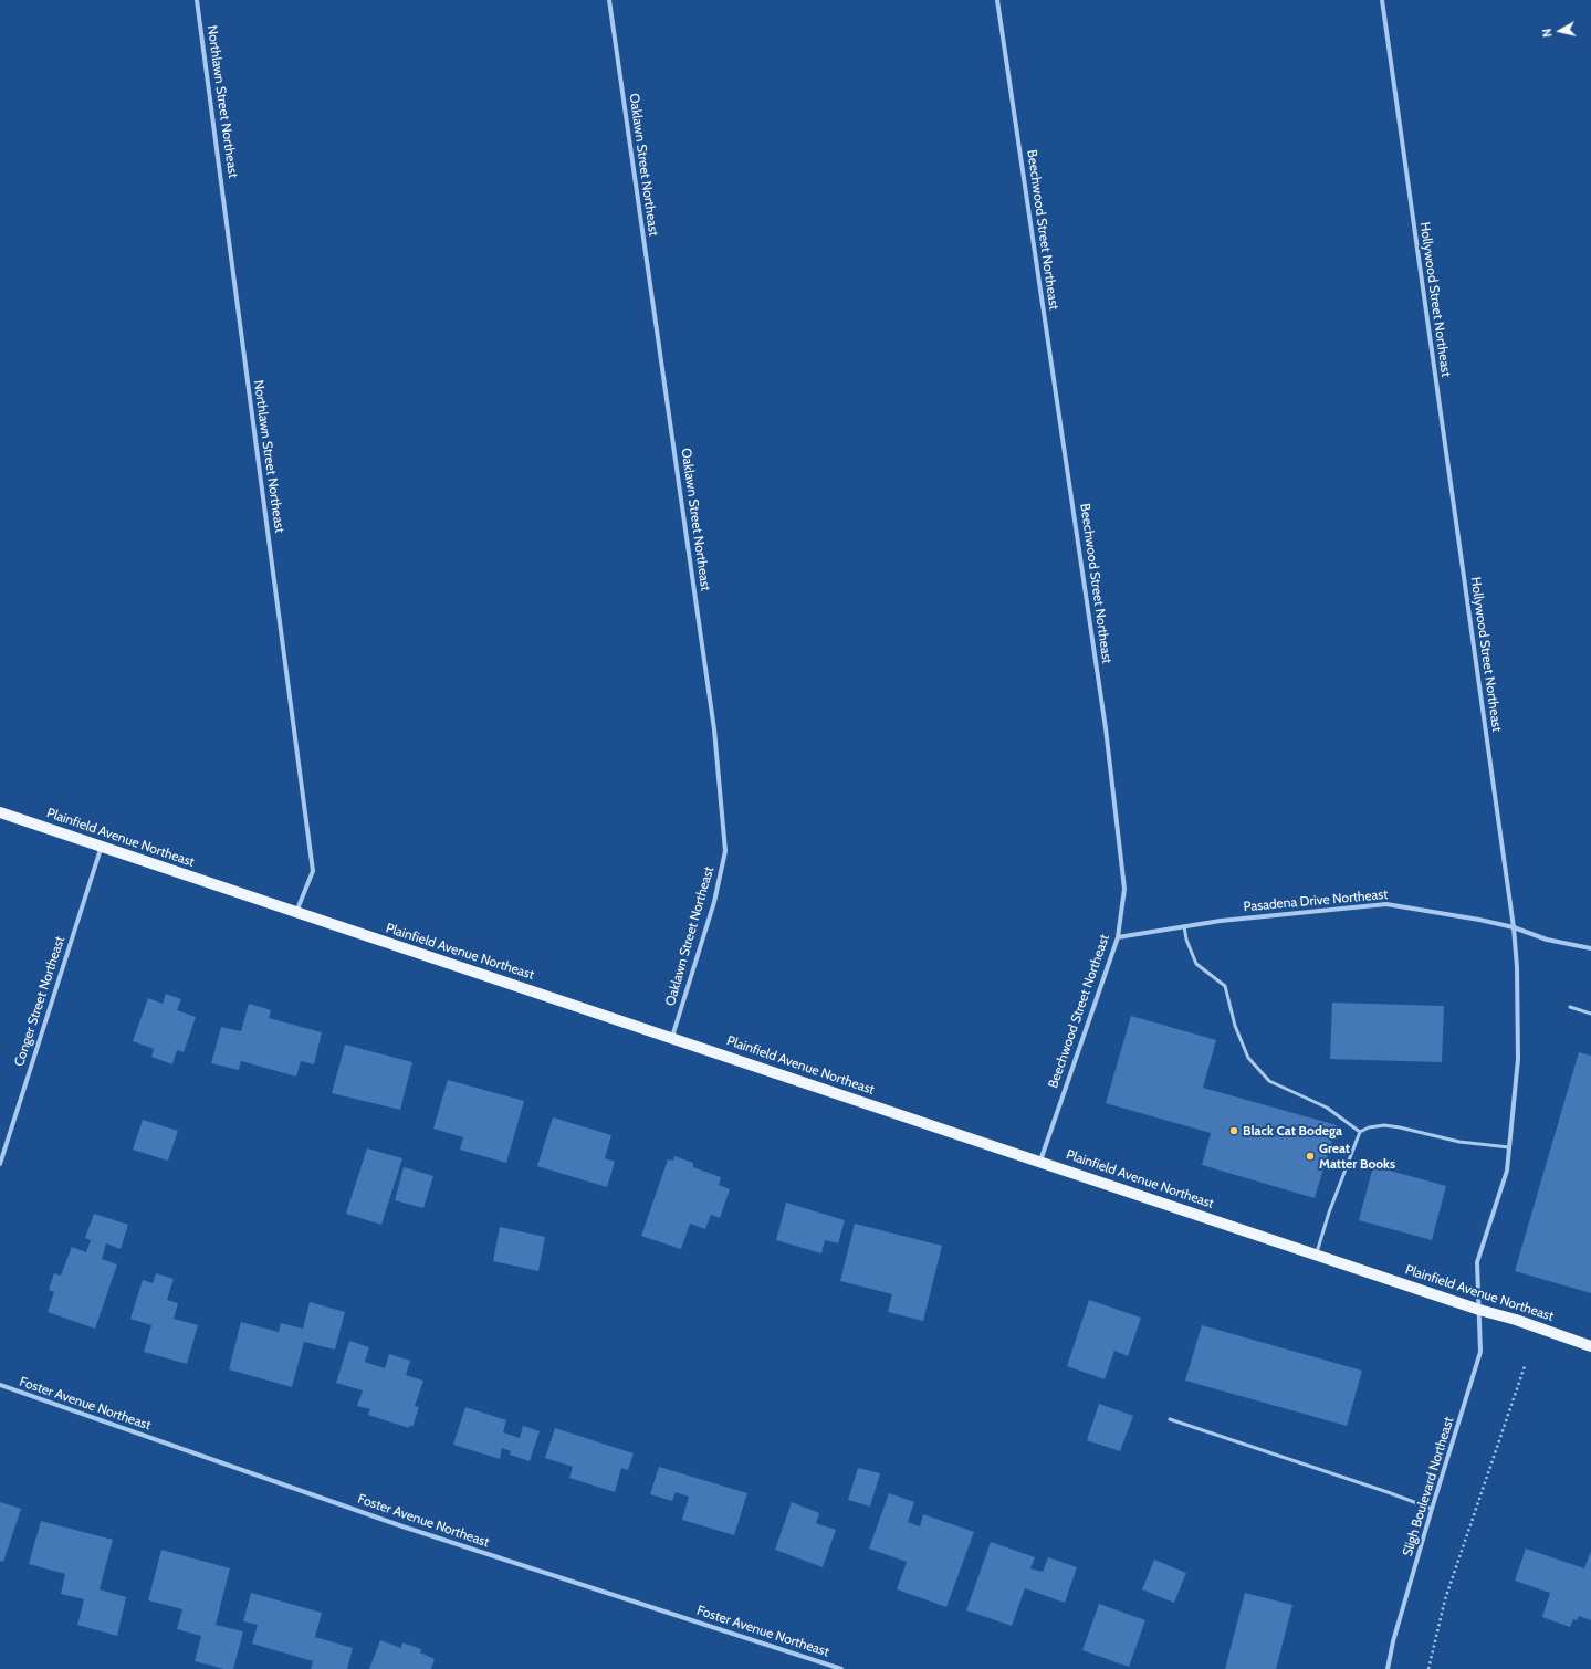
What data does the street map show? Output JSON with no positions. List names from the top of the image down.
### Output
{
  "streets": {
    "main road": ["Plainfield Avenue Northeast"],
    "street": [
      "Northlawn Street Northeast",
      "Oaklawn Street Northeast",
      "Beechwood Street Northeast",
      "Hollywood Street Northeast",
      "Pasadena Drive Northeast",
      "Conger Street Northeast",
      "Foster Avenue Northeast",
      "Sligh Boulevard Northeast"
    ]
  },
  "crossings": [
    ["Northlawn Street Northeast", "Plainfield Avenue Northeast"],
    ["Oaklawn Street Northeast", "Plainfield Avenue Northeast"],
    ["Beechwood Street Northeast", "Plainfield Avenue Northeast"],
    ["Beechwood Street Northeast", "Pasadena Drive Northeast"],
    ["Hollywood Street Northeast", "Plainfield Avenue Northeast"],
    ["Hollywood Street Northeast", "Pasadena Drive Northeast"],
    ["Hollywood Street Northeast", "Sligh Boulevard Northeast"],
    ["Plainfield Avenue Northeast", "Conger Street Northeast"],
    ["Plainfield Avenue Northeast", "Sligh Boulevard Northeast"]
  ],
  "places": ["Black Cat Bodega", "Great Matter Books"],
  "north": "left"
}
